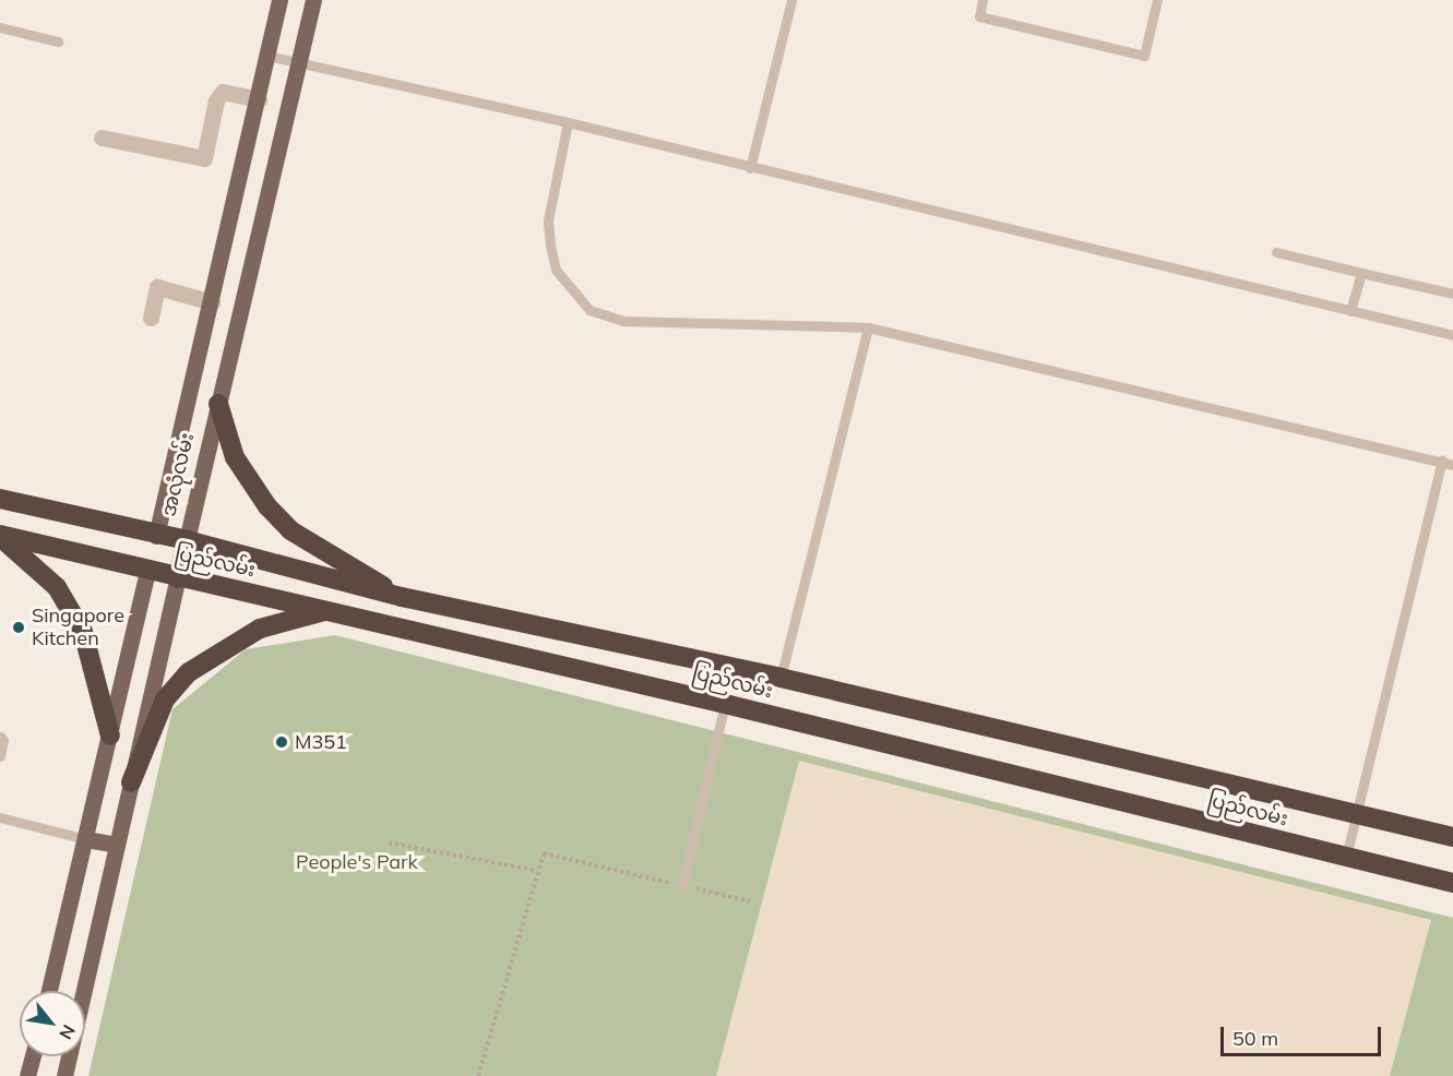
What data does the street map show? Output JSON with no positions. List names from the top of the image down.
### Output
{
  "streets": {
    "highway": ["အလုံလမ်း", "ပြည်လမ်း"]
  },
  "crossings": [
    ["အလုံလမ်း", "ပြည်လမ်း"]
  ],
  "parks": ["People's Park"],
  "places": ["Singapore Kitchen", "M351"],
  "scale_bar": "50 m",
  "north": "bottom right"
}
